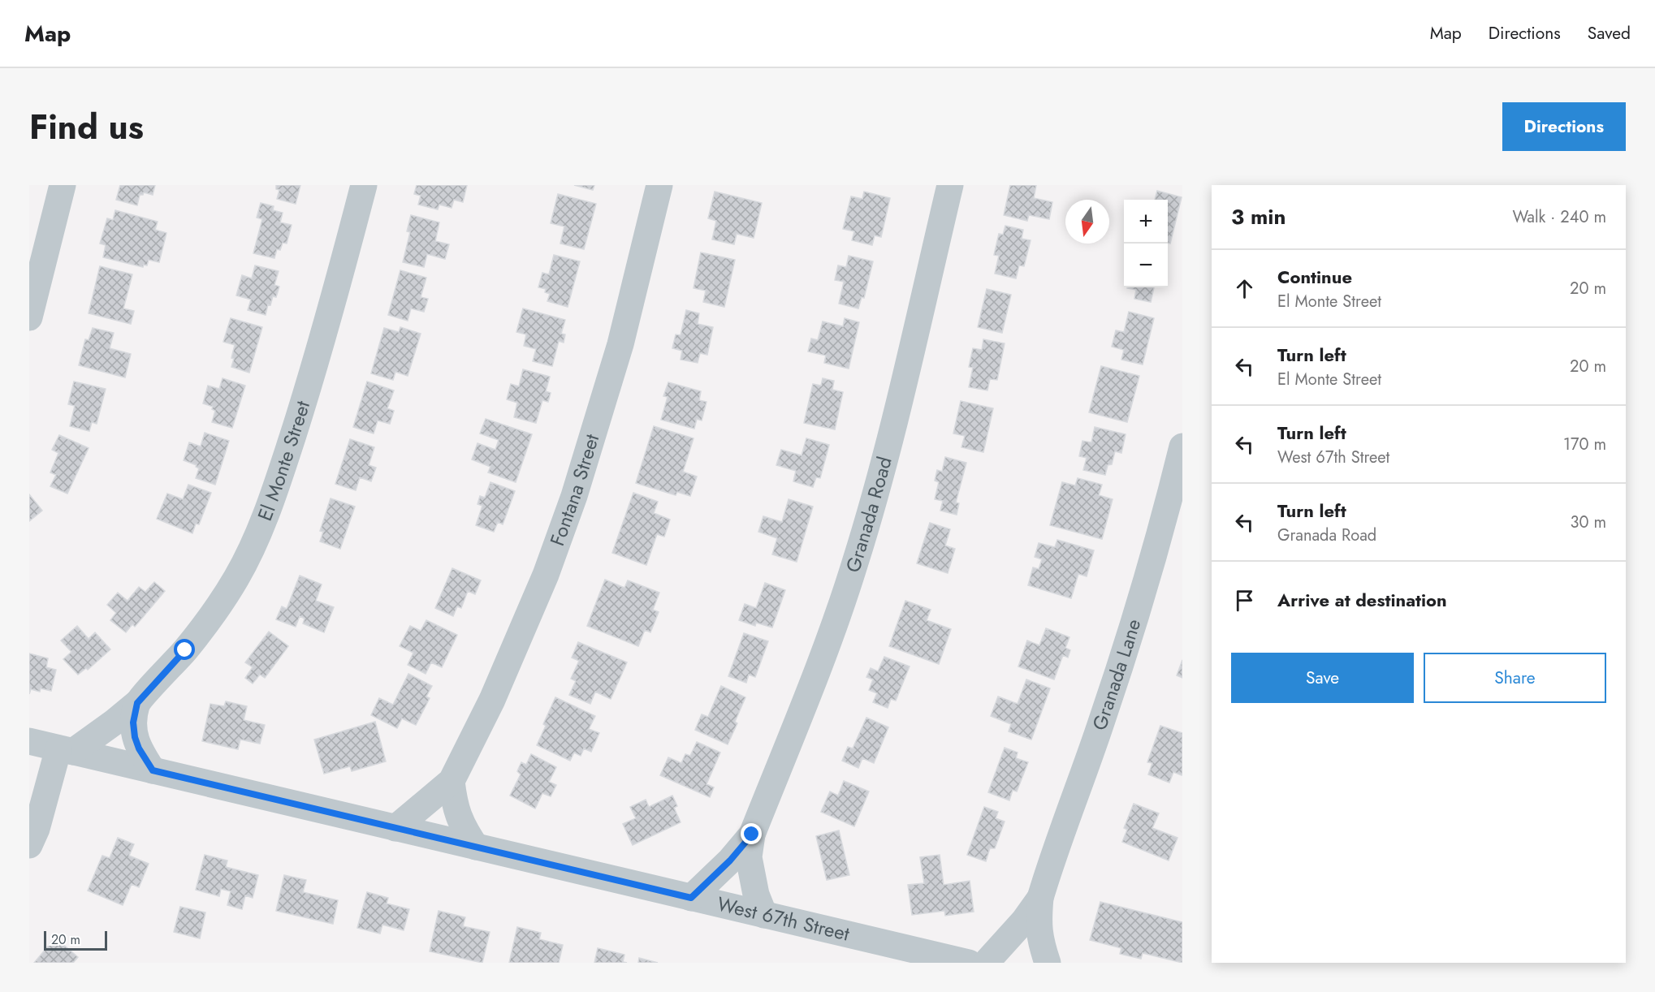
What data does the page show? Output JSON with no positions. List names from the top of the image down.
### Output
{
  "streets": {
    "street": [
      "El Monte Street",
      "Fontana Street",
      "Granada Road",
      "Granada Lane",
      "West 67th Street"
    ]
  },
  "crossings": [
    ["El Monte Street", "West 67th Street"],
    ["Fontana Street", "West 67th Street"],
    ["Granada Road", "West 67th Street"]
  ],
  "scale_bar": "20 m",
  "north": "bottom",
  "page": {
    "header": "Map",
    "nav": ["Map", "Directions", "Saved"],
    "title": "Find us",
    "buttons": [
      "Directions",
      ["Save", "Share"]
    ],
    "heading": ["3 min", "Walk · 240 m"],
    "map_buttons": ["+", "−"],
    "list": [
      ["Continue", "El Monte Street", "20 m"],
      ["Turn left", "El Monte Street", "20 m"],
      ["Turn left", "West 67th Street", "170 m"],
      ["Turn left", "Granada Road", "30 m"],
      "Arrive at destination"
    ],
    "scale": "20 m"
  }
}
